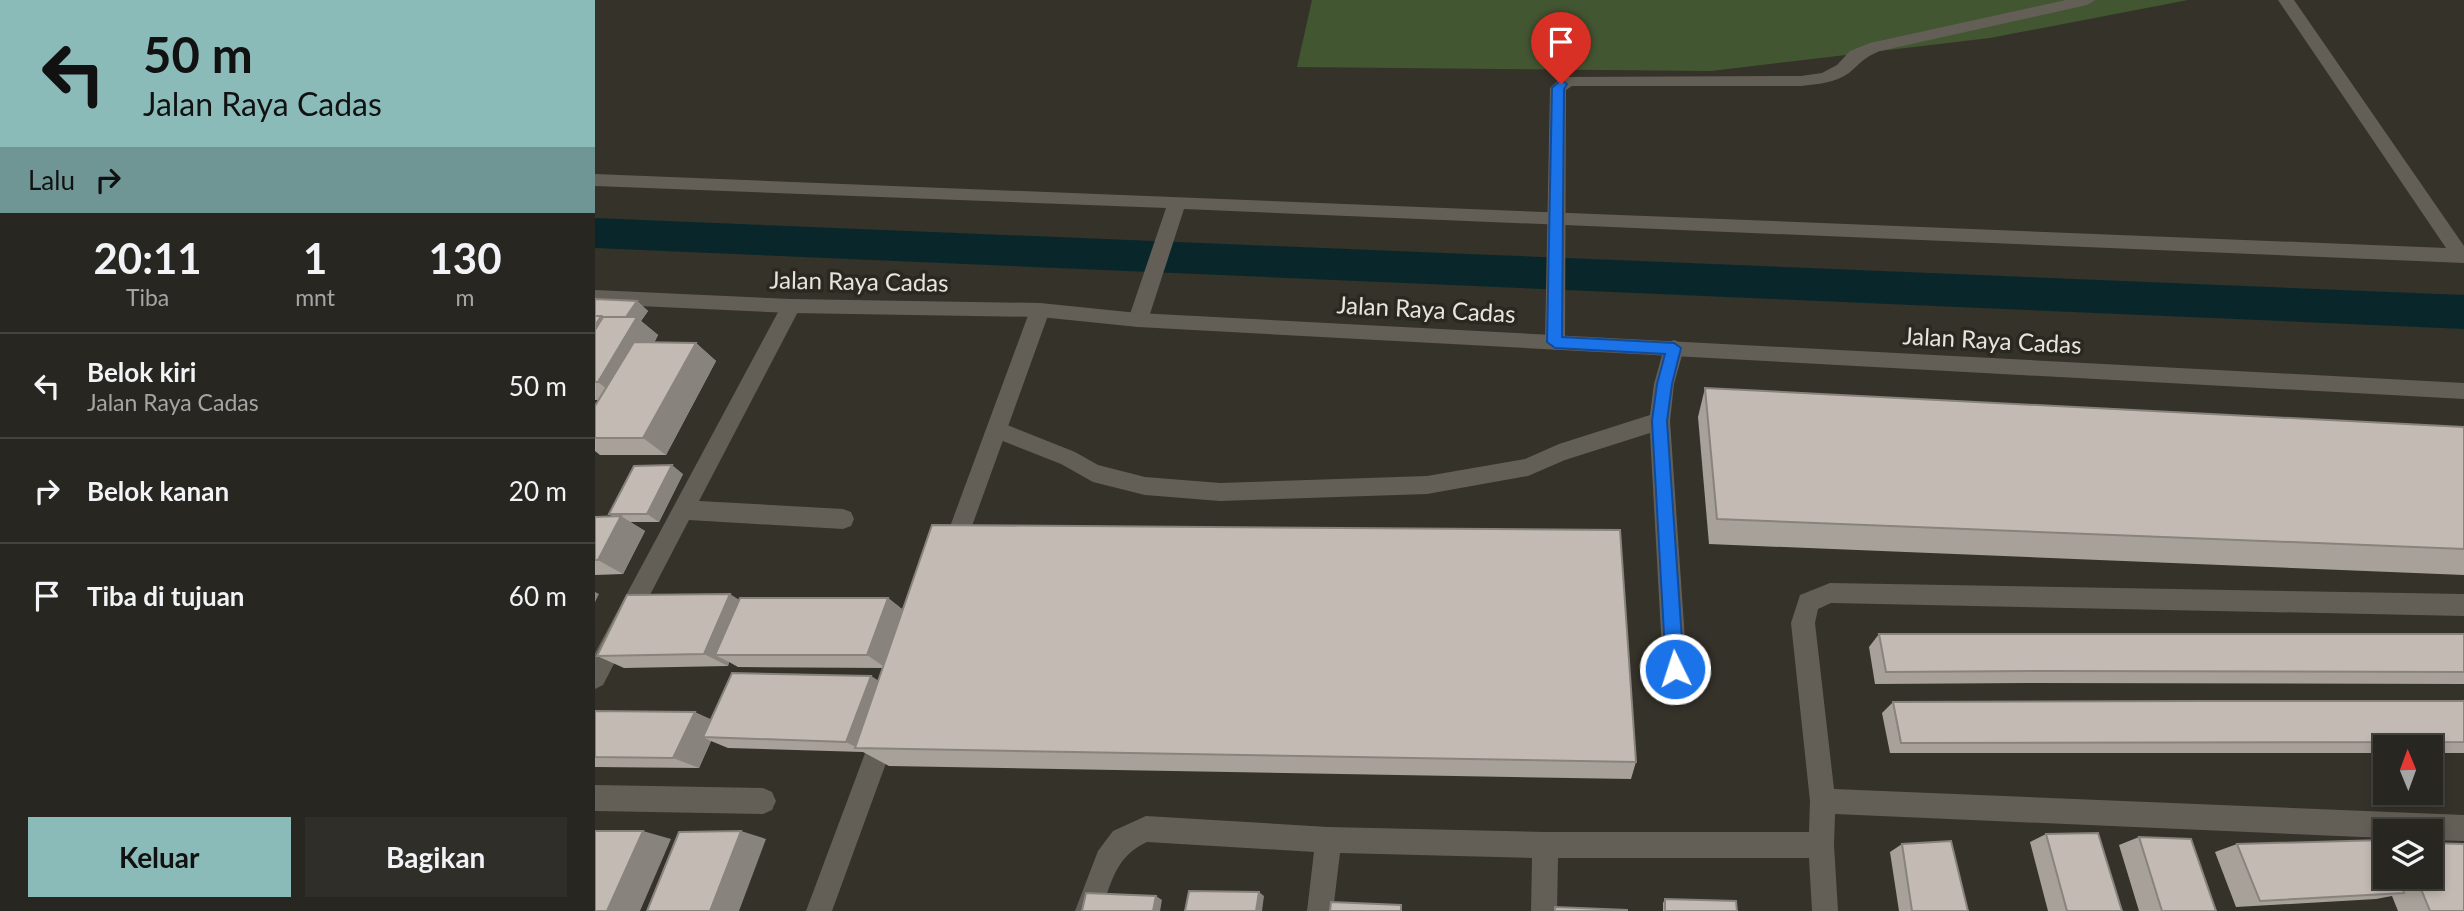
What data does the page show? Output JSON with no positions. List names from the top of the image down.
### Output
{
  "streets": {
    "street": ["Jalan Raya Cadas"]
  },
  "north": "top",
  "page": {
    "turn": ["50 m", "Jalan Raya Cadas"],
    "then": "Lalu",
    "eta": [
      "20:11",
      "Tiba",
      "1",
      "mnt",
      "130",
      "m"
    ],
    "list": [
      {
        "name": "Belok kiri",
        "note": "Jalan Raya Cadas",
        "value": "50 m"
      },
      {
        "name": "Belok kanan",
        "value": "20 m"
      },
      {
        "name": "Tiba di tujuan",
        "value": "60 m"
      }
    ],
    "buttons": ["Keluar", "Bagikan"]
  }
}
